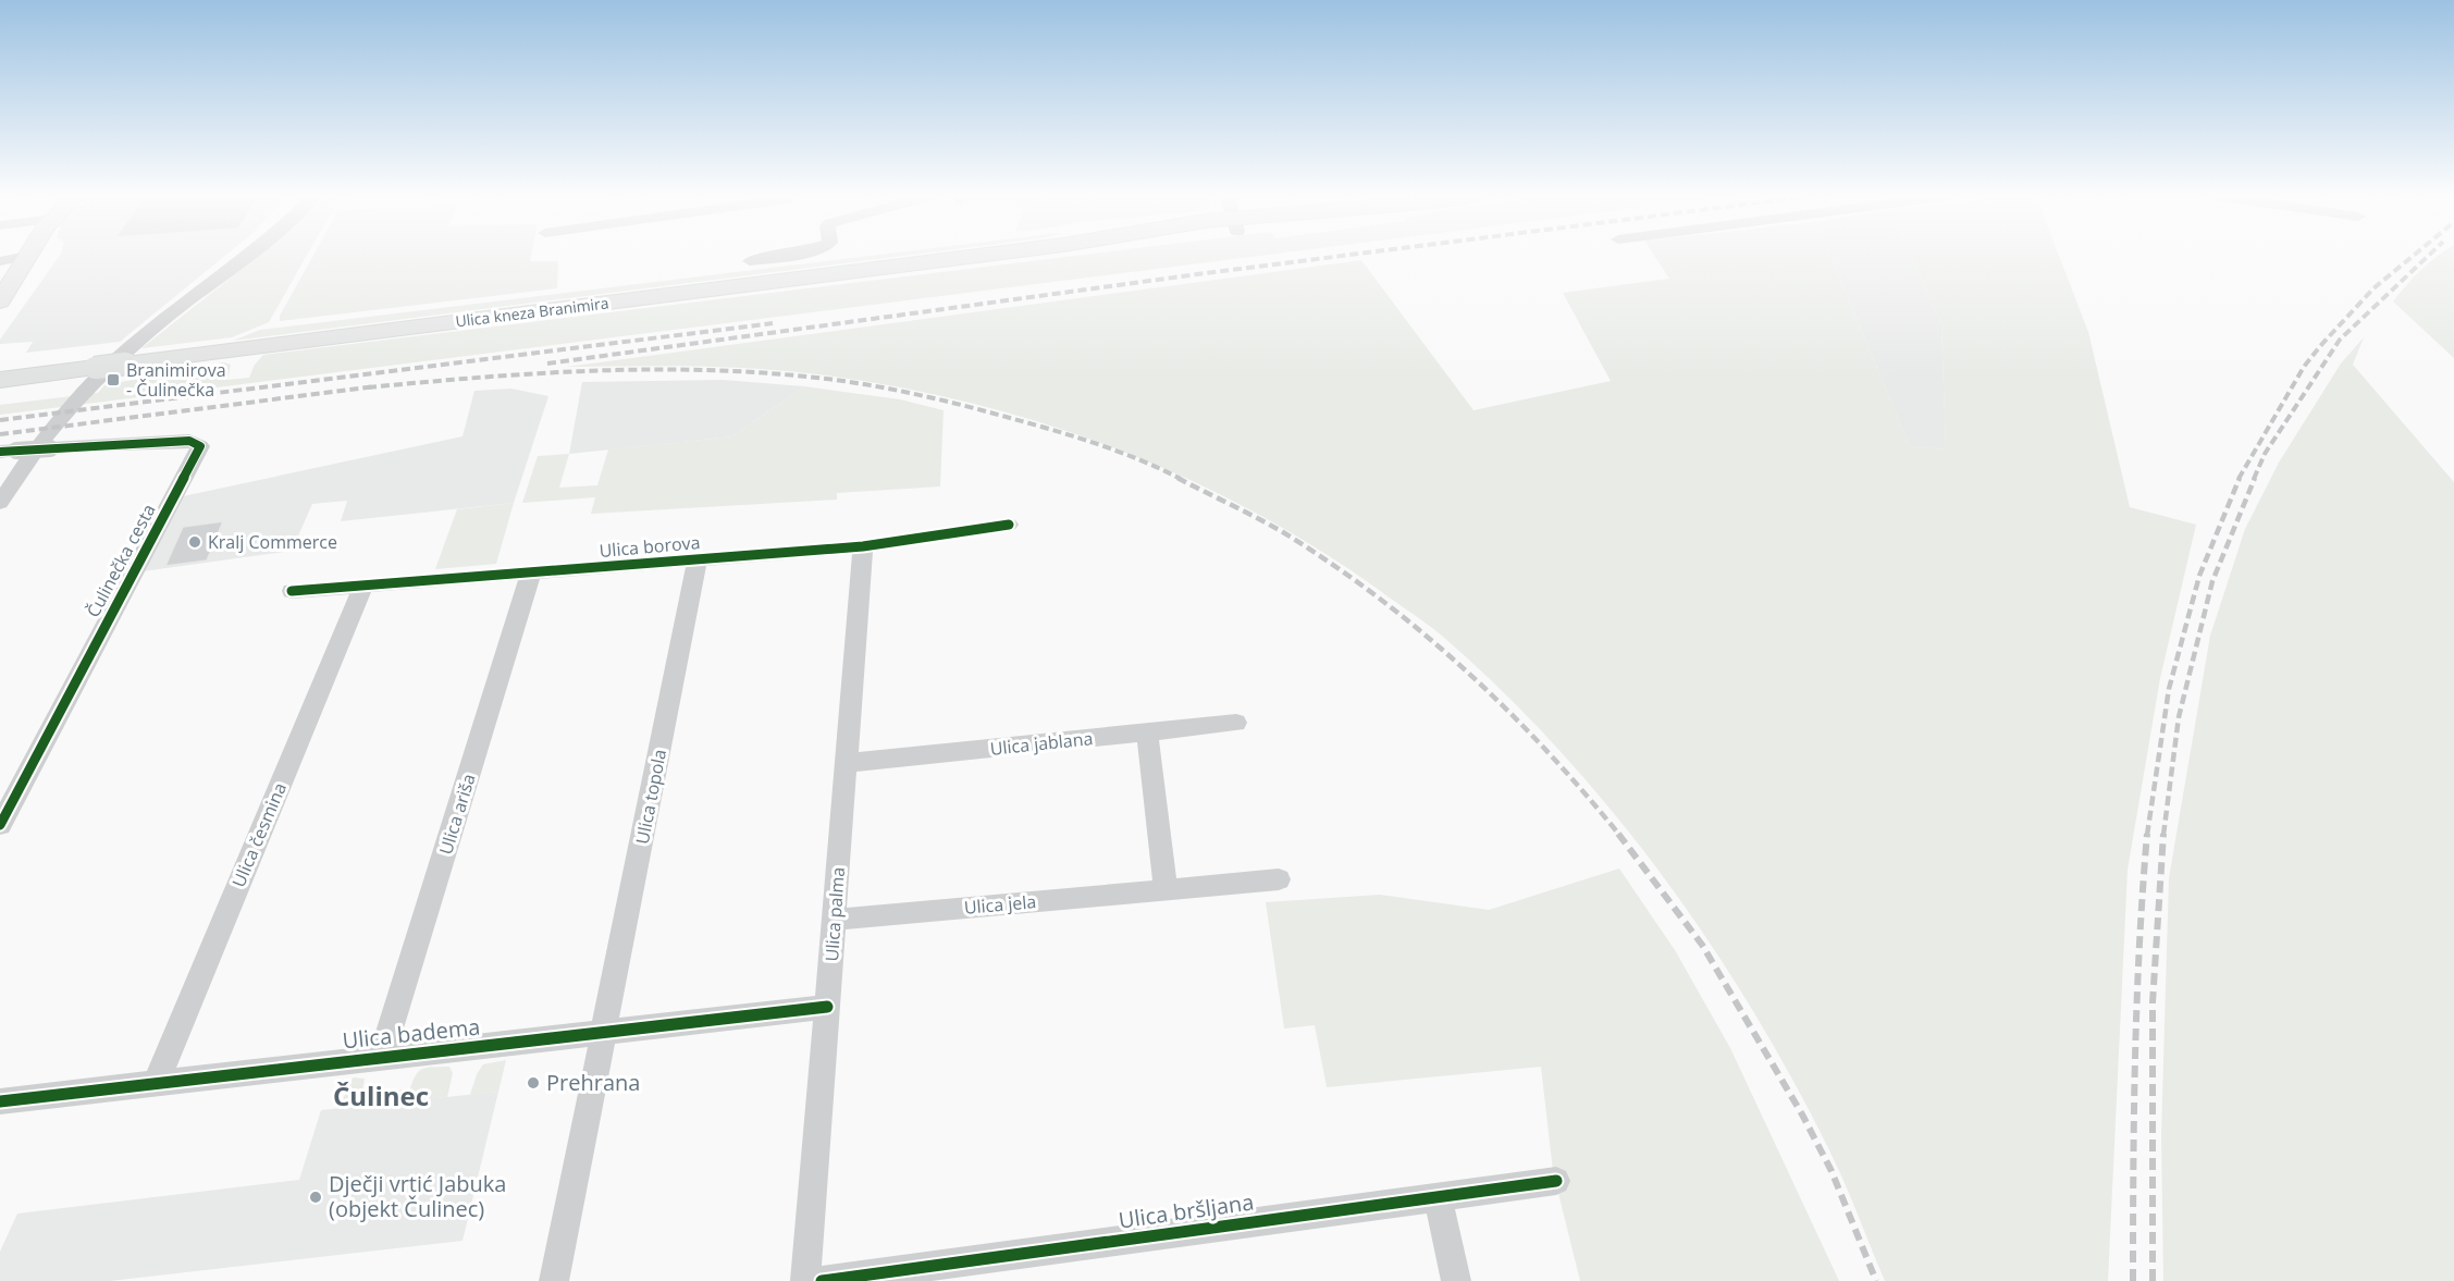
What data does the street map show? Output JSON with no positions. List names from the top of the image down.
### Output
{
  "streets": {
    "main road": ["Ulica kneza Branimira"],
    "street": [
      "Ulica borova",
      "Čulinečka cesta",
      "Ulica jablana",
      "Ulica topola",
      "Ulica ariša",
      "Ulica česmina",
      "Ulica jela",
      "Ulica palma",
      "Ulica badema",
      "Ulica bršljana"
    ]
  },
  "crossings": [
    ["Ulica borova", "Ulica topola"],
    ["Ulica borova", "Ulica ariša"],
    ["Ulica borova", "Ulica česmina"],
    ["Ulica borova", "Ulica palma"],
    ["Ulica jablana", "Ulica palma"],
    ["Ulica topola", "Ulica badema"],
    ["Ulica ariša", "Ulica badema"],
    ["Ulica česmina", "Ulica badema"],
    ["Ulica jela", "Ulica palma"],
    ["Ulica palma", "Ulica badema"]
  ],
  "districts": ["Čulinec"],
  "places": {
    "transit": ["Branimirova - Čulinečka"],
    "other": ["Kralj Commerce", "Prehrana", "Dječji vrtić Jabuka (objekt Čulinec)"]
  }
}
